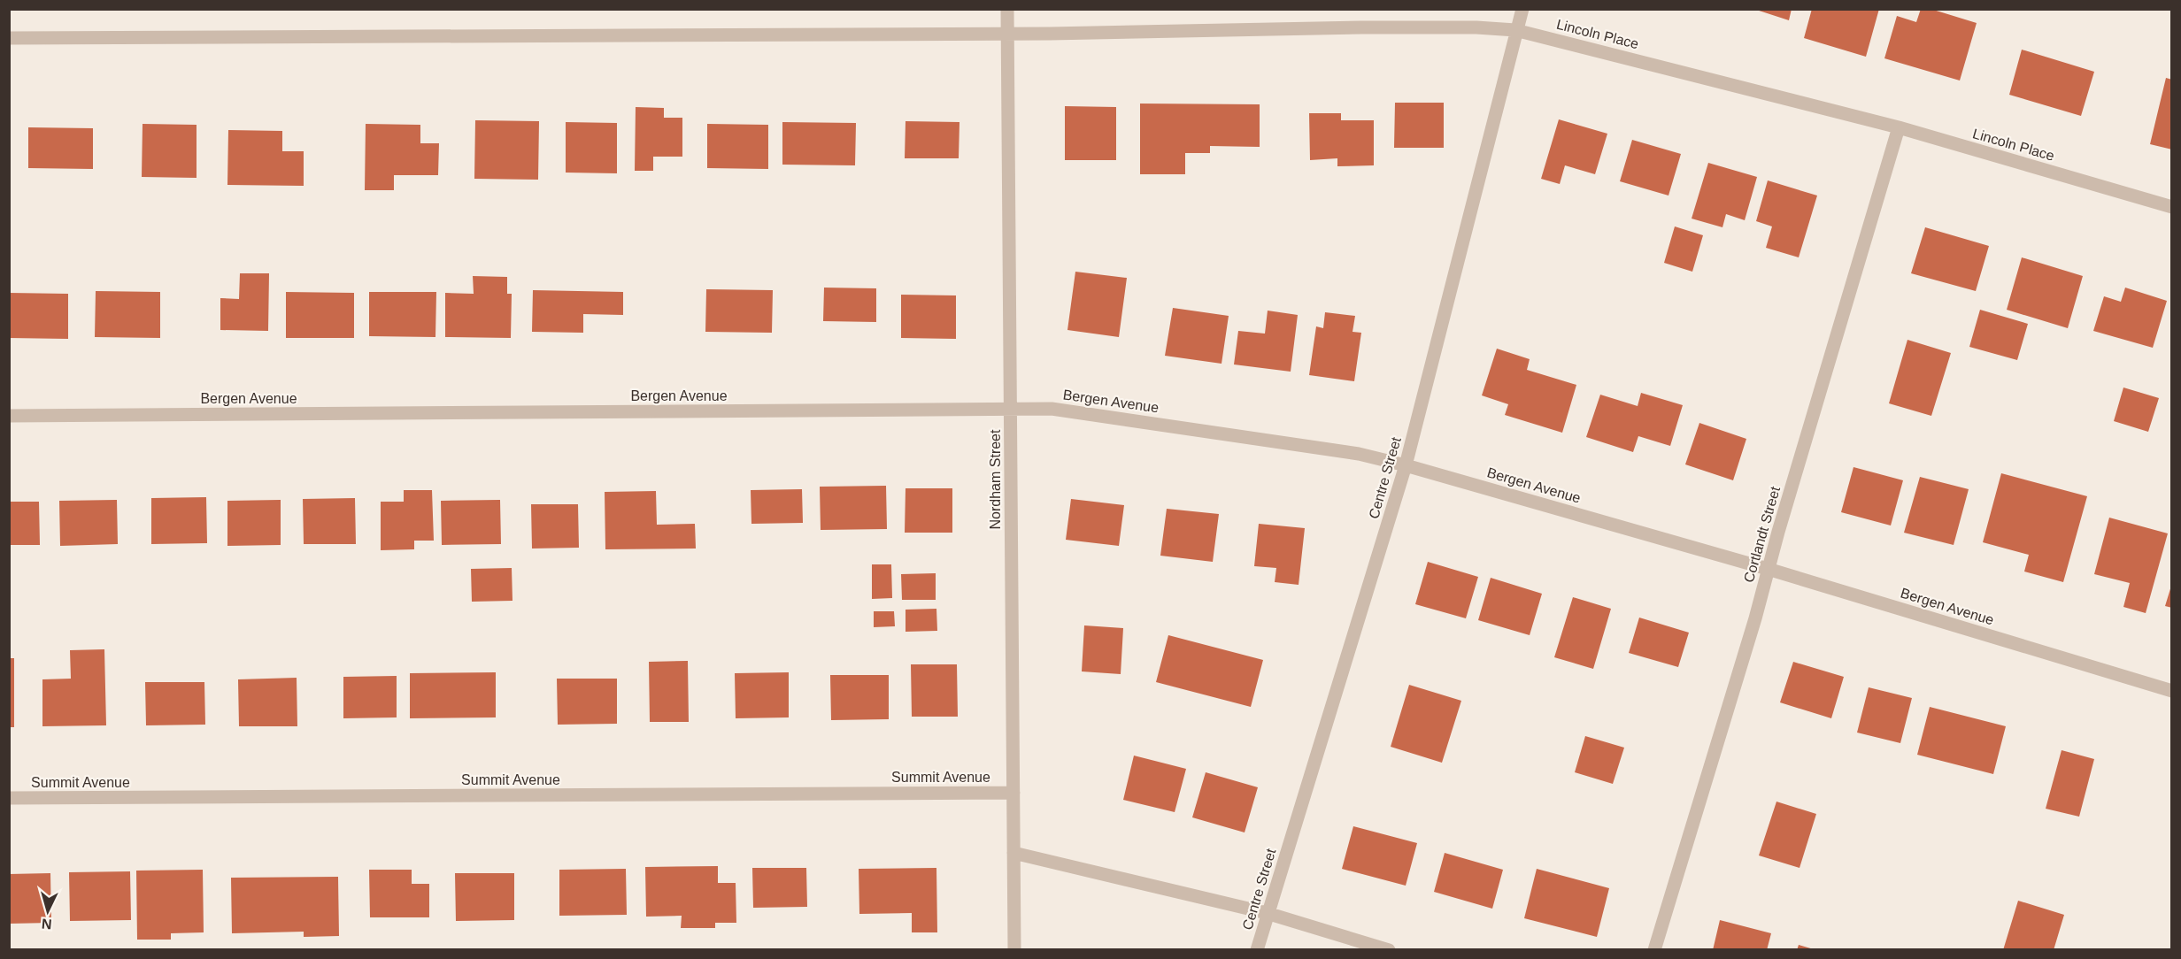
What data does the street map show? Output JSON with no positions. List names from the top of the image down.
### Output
{
  "streets": {
    "street": [
      "Lincoln Place",
      "Bergen Avenue",
      "Centre Street",
      "Nordham Street",
      "Cortlandt Street",
      "Summit Avenue"
    ]
  },
  "crossings": [
    ["Lincoln Place", "Centre Street"],
    ["Lincoln Place", "Nordham Street"],
    ["Lincoln Place", "Cortlandt Street"],
    ["Bergen Avenue", "Centre Street"],
    ["Bergen Avenue", "Nordham Street"],
    ["Bergen Avenue", "Cortlandt Street"],
    ["Nordham Street", "Summit Avenue"]
  ],
  "north": "bottom"
}
